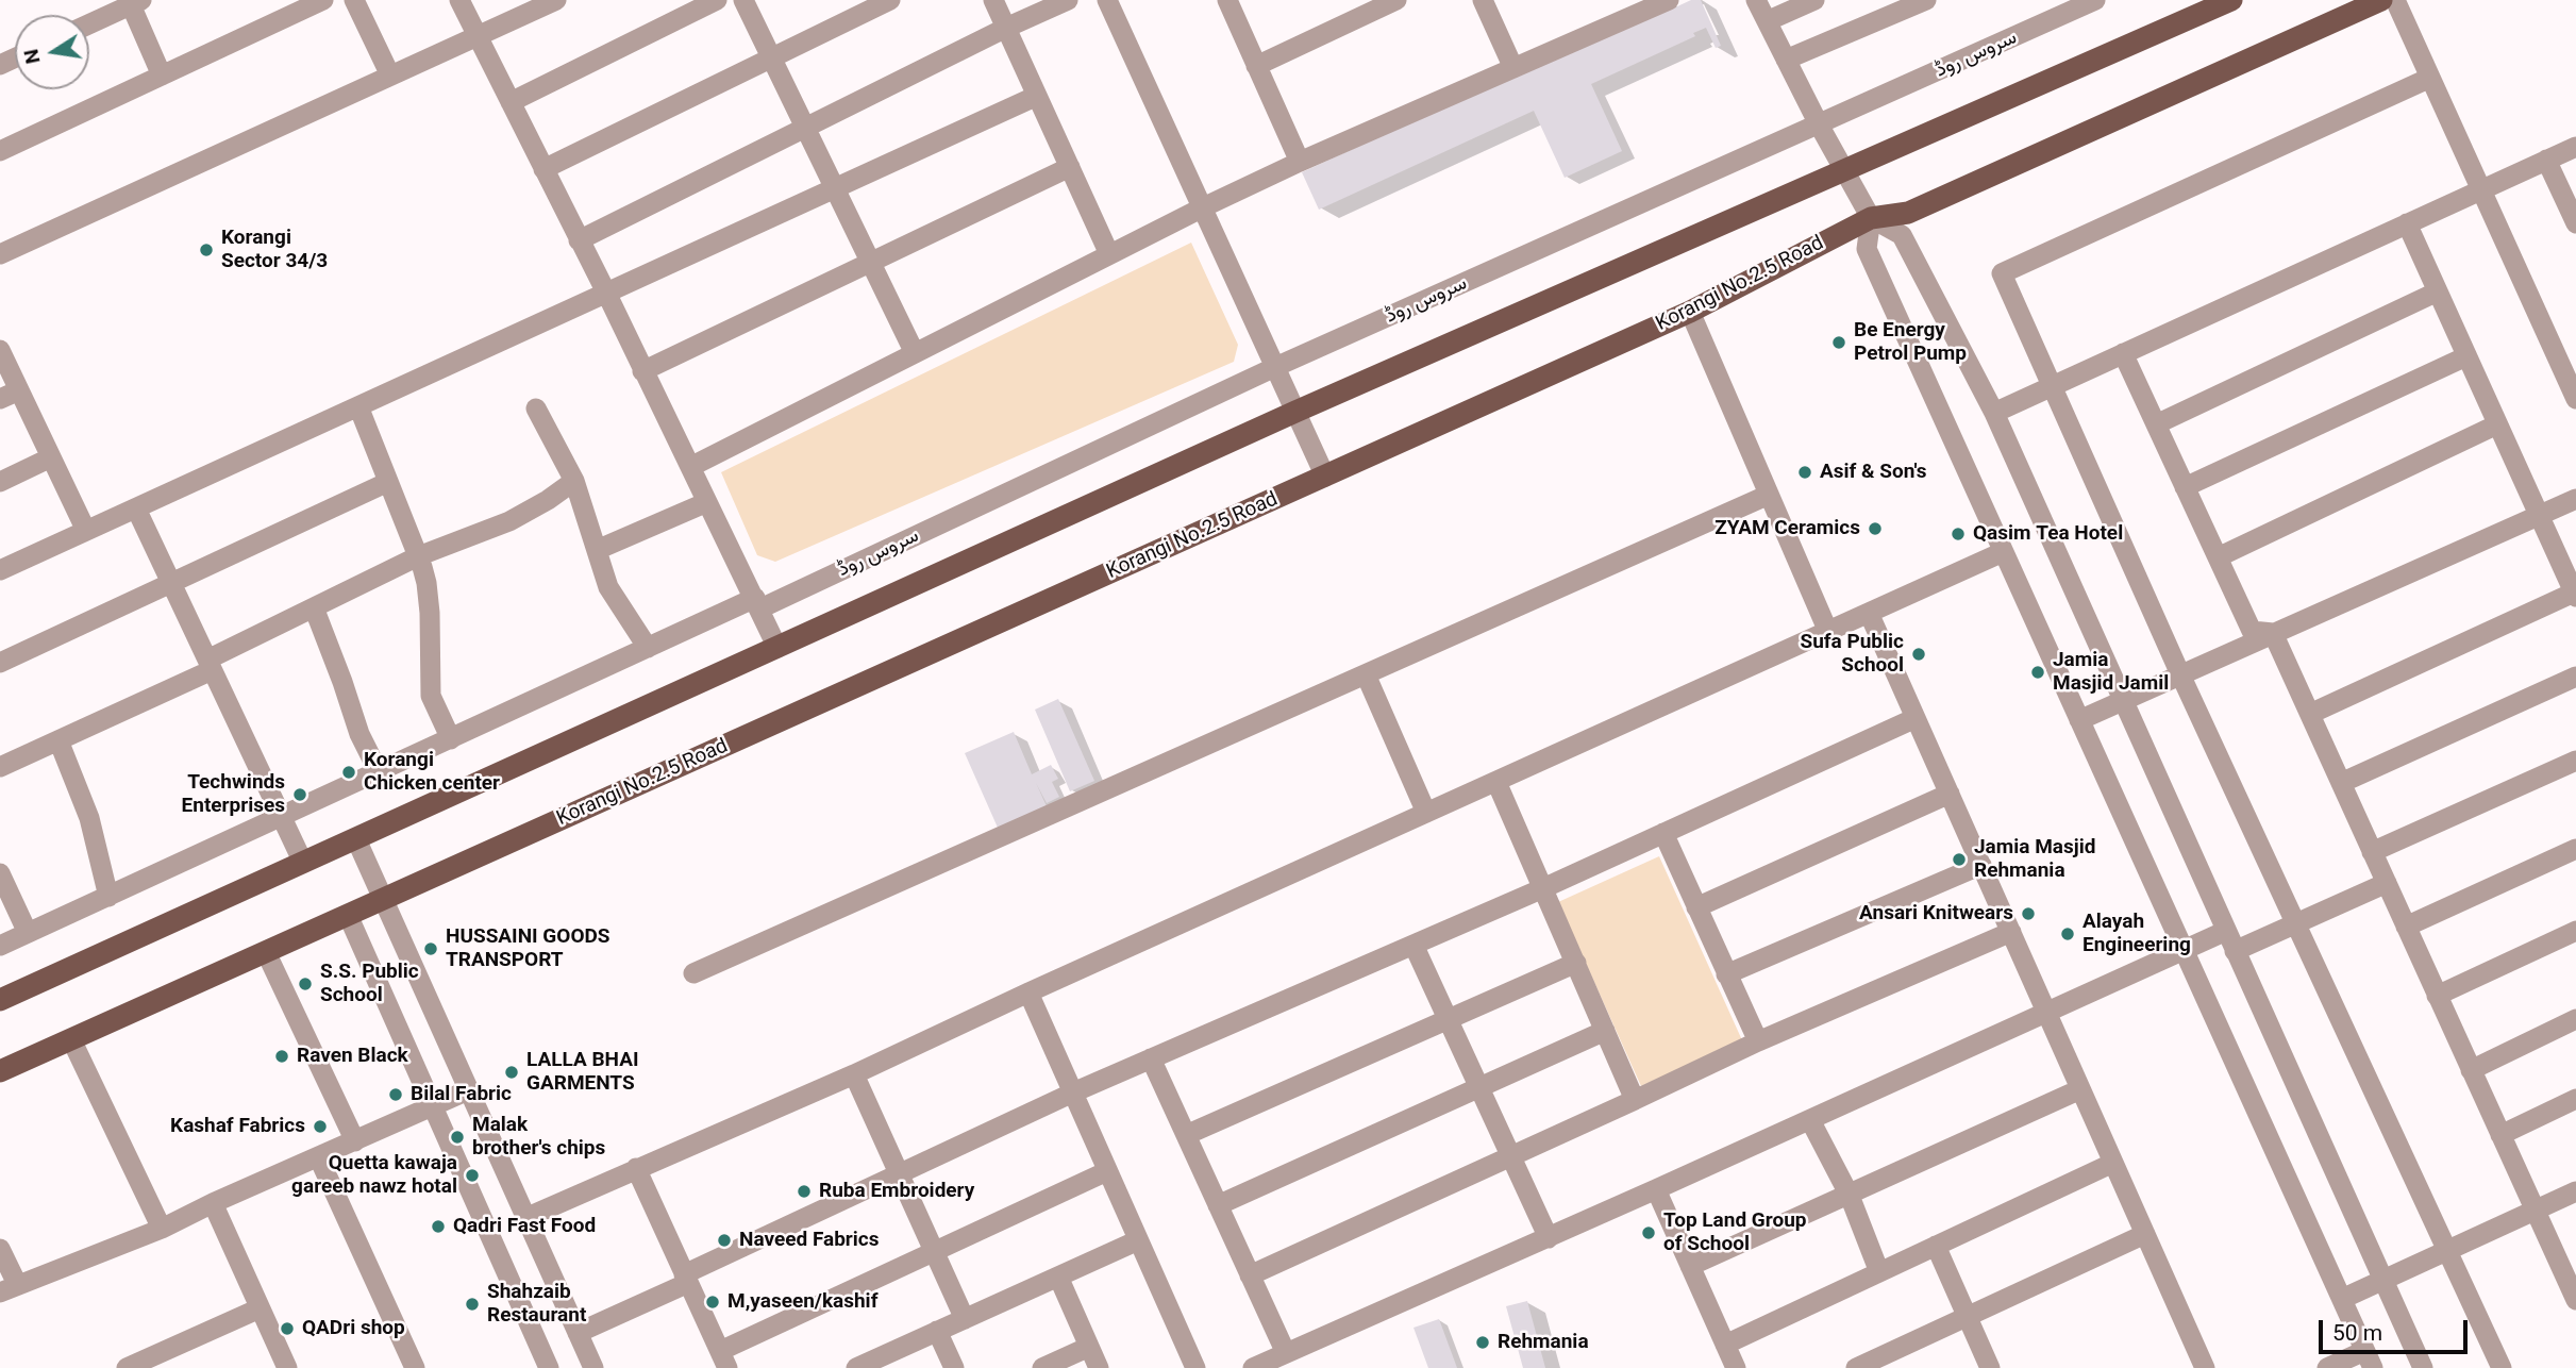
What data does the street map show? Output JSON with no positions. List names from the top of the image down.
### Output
{
  "streets": {
    "main road": ["Korangi No.2.5 Road"],
    "street": ["سروس روڈ"]
  },
  "places": [
    "Korangi Sector 34/3",
    "Be Energy Petrol Pump",
    "Asif & Son's",
    "ZYAM Ceramics",
    "Qasim Tea Hotel",
    "Sufa Public School",
    "Jamia Masjid Jamil",
    "Korangi Chicken center",
    "Techwinds Enterprises",
    "Jamia Masjid Rehmania",
    "Ansari Knitwears",
    "Alayah Engineering",
    "HUSSAINI GOODS TRANSPORT",
    "S.S. Public School",
    "Raven Black",
    "LALLA BHAI GARMENTS",
    "Bilal Fabric",
    "Kashaf Fabrics",
    "Malak brother's chips",
    "Quetta kawaja gareeb nawz hotal",
    "Ruba Embroidery",
    "Qadri Fast Food",
    "Top Land Group of School",
    "Naveed Fabrics",
    "M,yaseen/kashif",
    "Shahzaib Restaurant",
    "QADri shop",
    "Rehmania"
  ],
  "scale_bar": "50 m",
  "north": "left"
}
